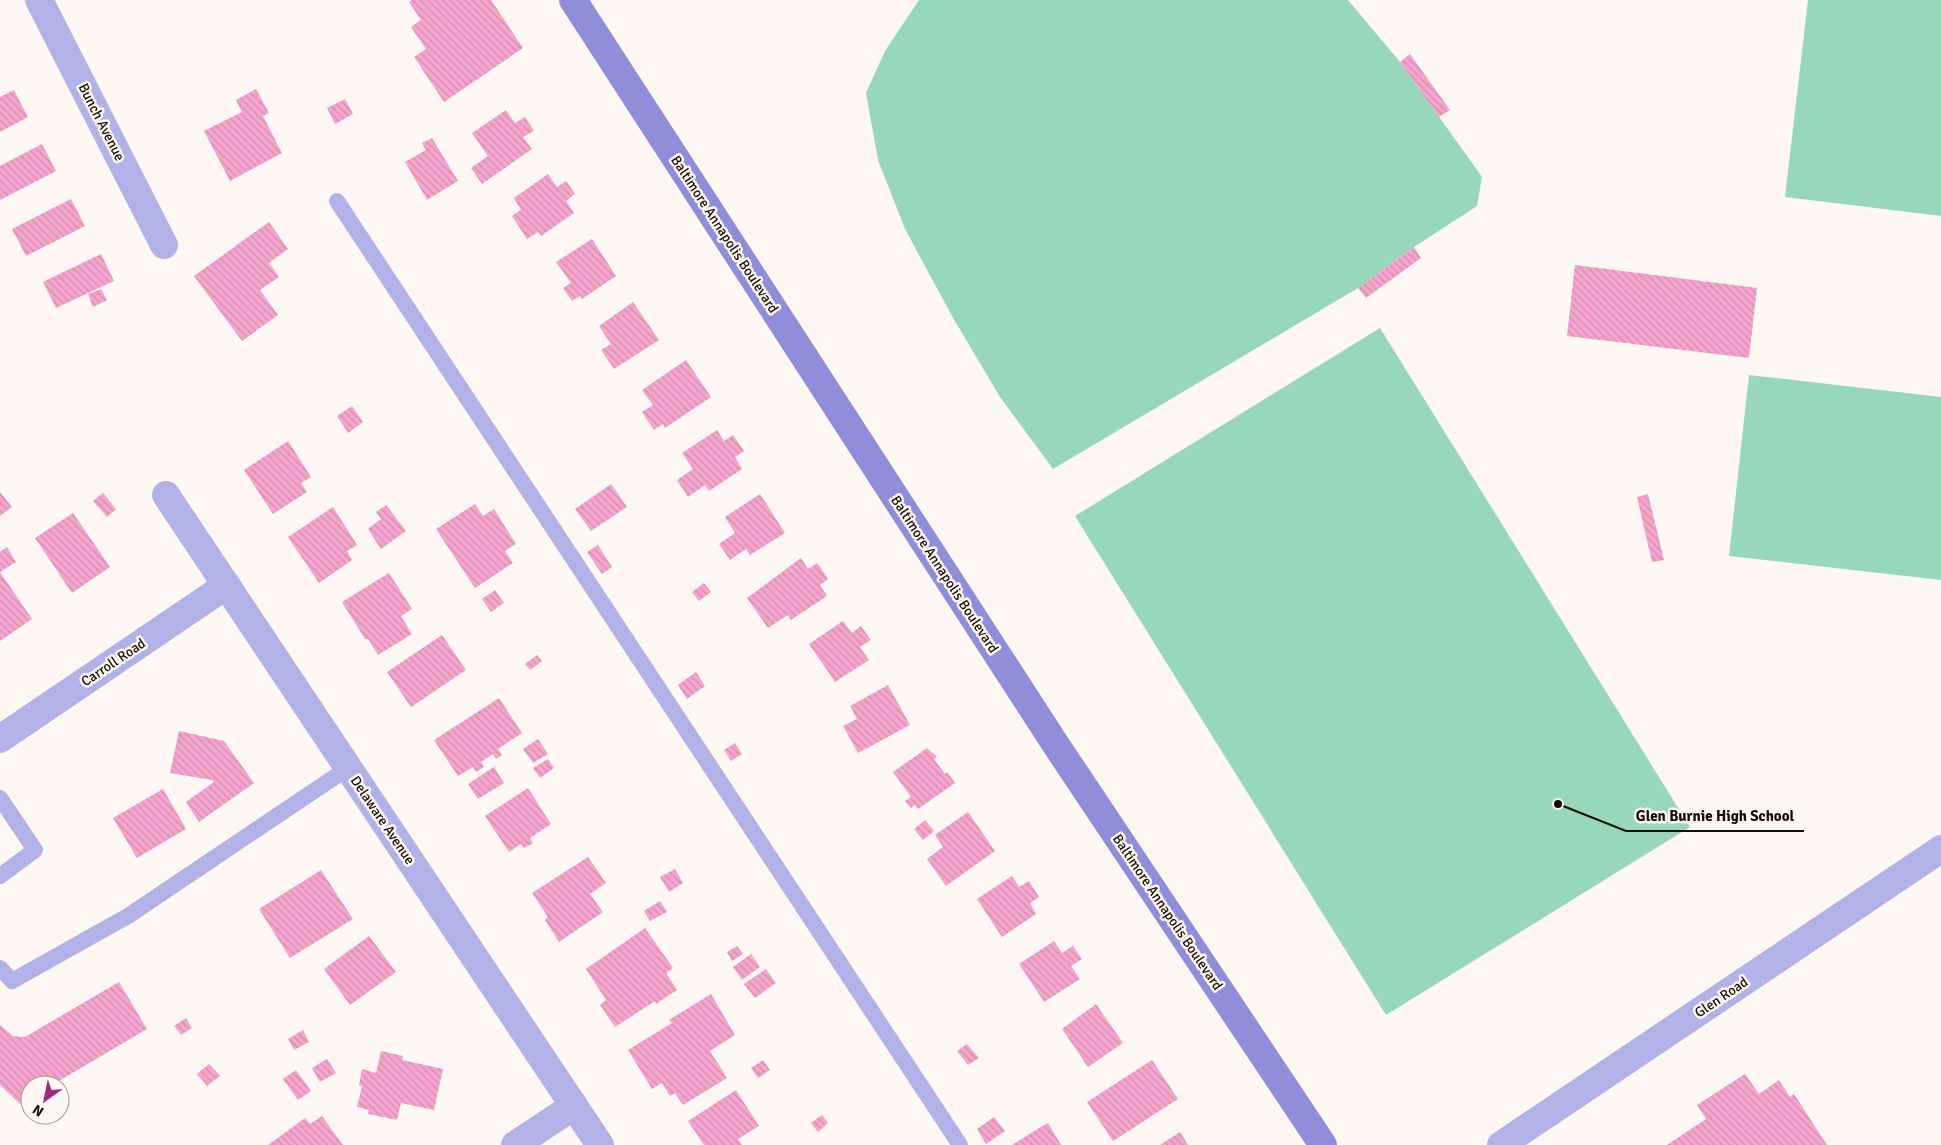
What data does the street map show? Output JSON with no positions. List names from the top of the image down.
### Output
{
  "streets": {
    "main road": ["Baltimore Annapolis Boulevard"],
    "street": [
      "Bunch Avenue",
      "Carroll Road",
      "Delaware Avenue",
      "Glen Road"
    ]
  },
  "crossings": [
    ["Carroll Road", "Delaware Avenue"]
  ],
  "places": ["Glen Burnie High School"],
  "north": "bottom left"
}
